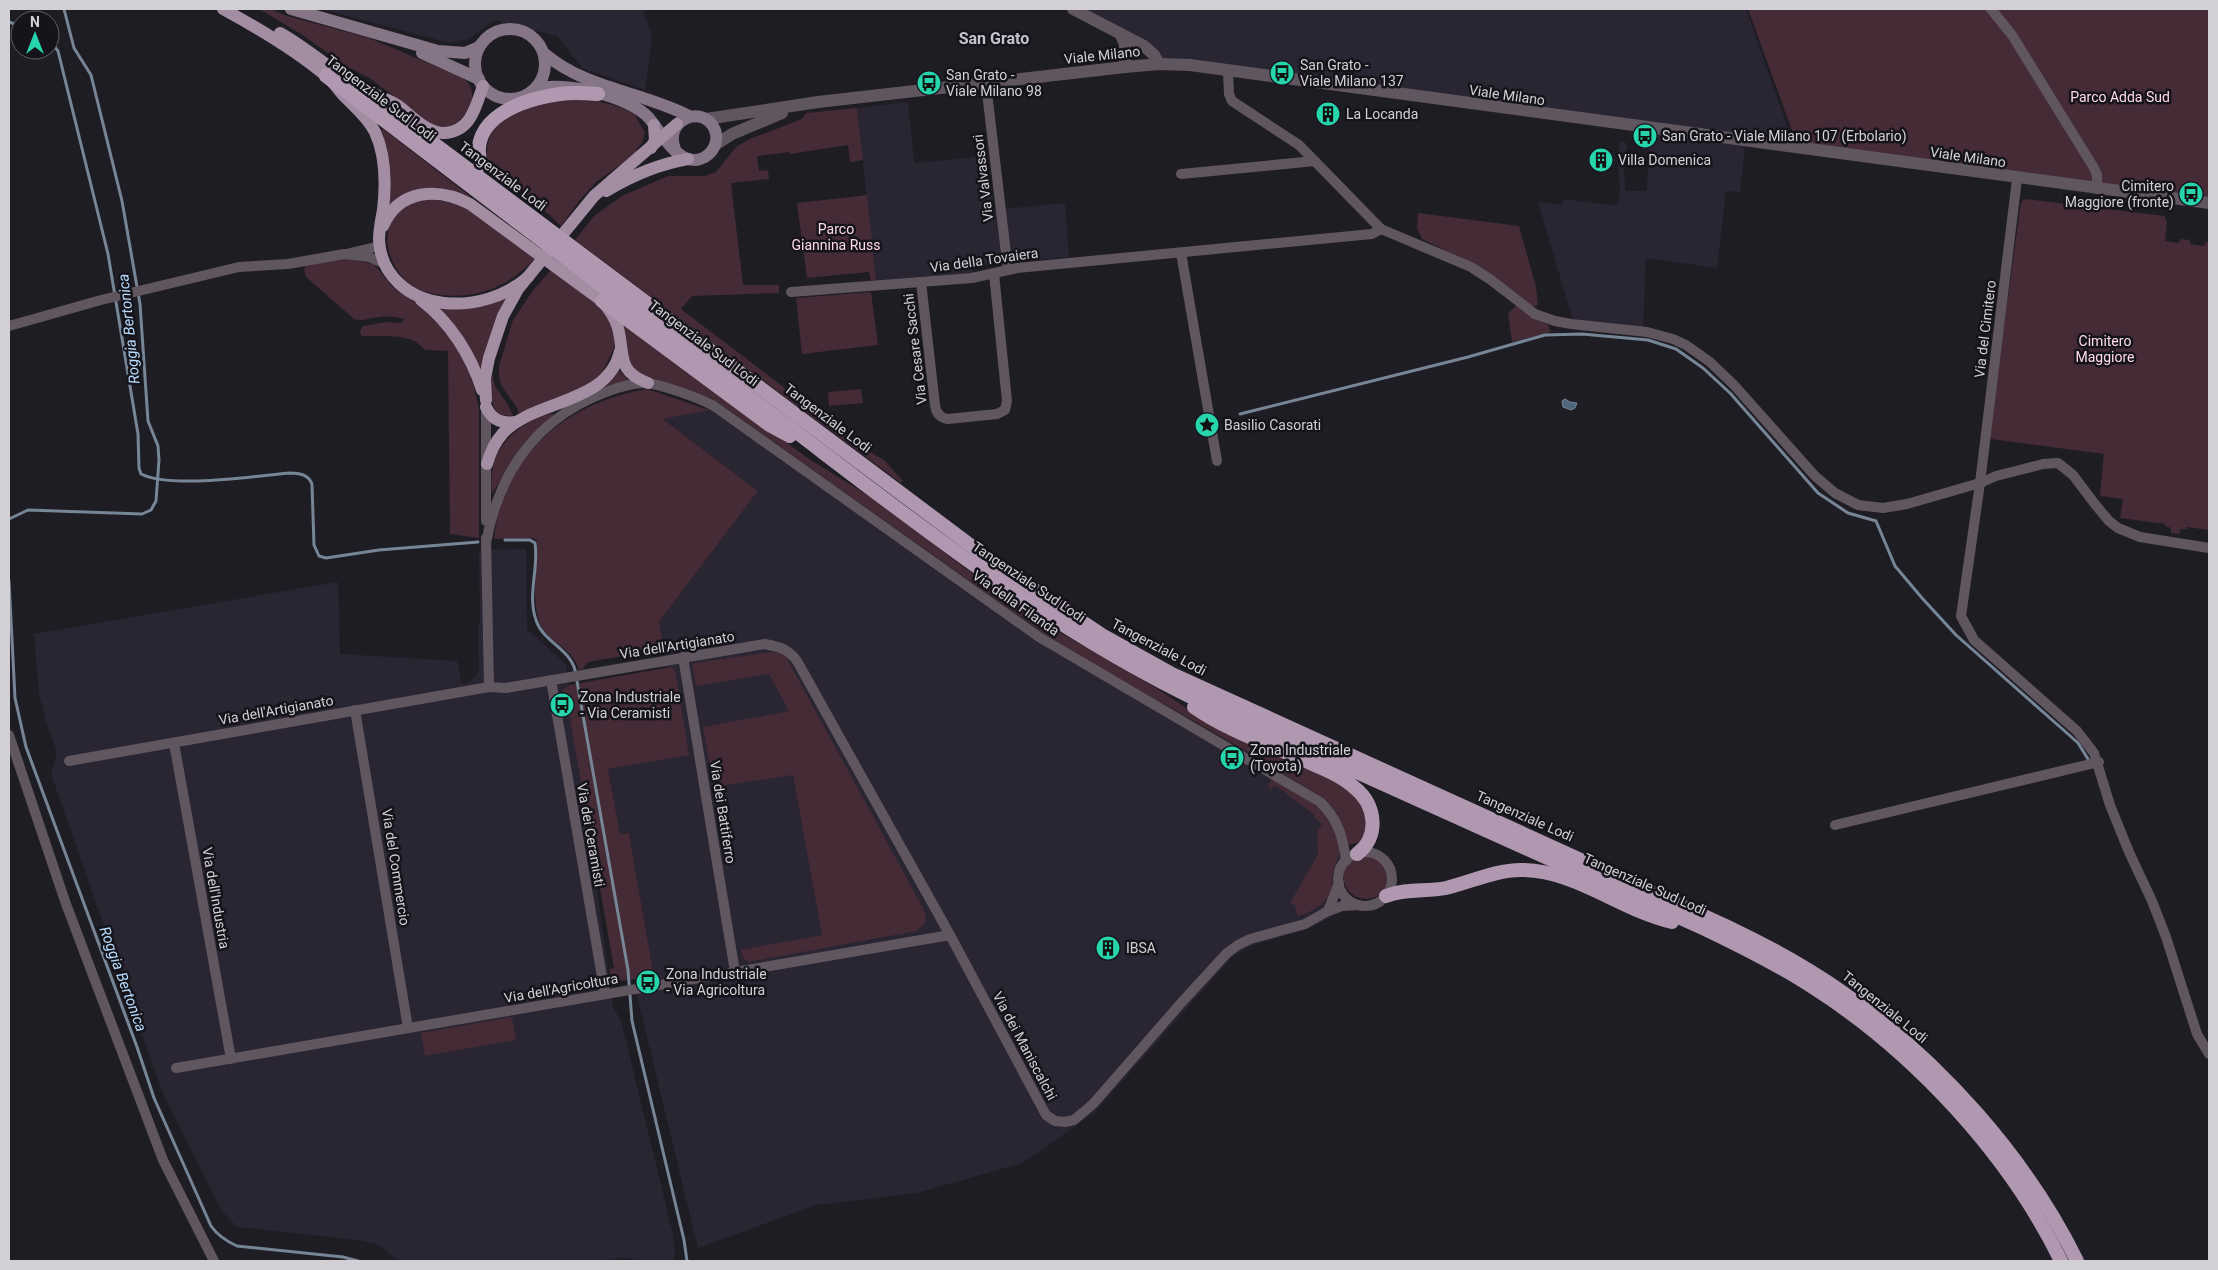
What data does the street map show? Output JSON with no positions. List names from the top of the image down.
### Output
{
  "streets": {
    "highway": ["Tangenziale Sud Lodi", "Tangenziale Lodi"],
    "street": [
      "Viale Milano",
      "Via Valvassori",
      "Via della Tovaiera",
      "Via del Cimitero",
      "Via Cesare Sacchi",
      "Via della Filanda",
      "Via dell'Artigianato",
      "Via dei Battiferro",
      "Via dei Ceramisti",
      "Via del Commercio",
      "Via dell'Industria",
      "Via dell'Agricoltura",
      "Via dei Maniscalchi"
    ]
  },
  "crossings": [
    ["Viale Milano", "Via Valvassori"],
    ["Viale Milano", "Via del Cimitero"],
    ["Via Valvassori", "Via della Tovaiera"],
    ["Via della Tovaiera", "Via Cesare Sacchi"],
    ["Via dell'Artigianato", "Via dei Battiferro"],
    ["Via dell'Artigianato", "Via dei Ceramisti"],
    ["Via dell'Artigianato", "Via del Commercio"],
    ["Via dell'Artigianato", "Via dell'Industria"],
    ["Via dell'Artigianato", "Via dei Maniscalchi"],
    ["Via dei Battiferro", "Via dell'Agricoltura"],
    ["Via dei Ceramisti", "Via dell'Agricoltura"],
    ["Via del Commercio", "Via dell'Agricoltura"],
    ["Via dell'Industria", "Via dell'Agricoltura"],
    ["Via dell'Agricoltura", "Via dei Maniscalchi"]
  ],
  "districts": ["San Grato"],
  "water": ["Roggia Bertonica"],
  "parks": ["Parco Adda Sud", "Parco Giannina Russ", "Cimitero Maggiore"],
  "places": {
    "bus stop": [
      "San Grato - Viale Milano 137",
      "San Grato - Viale Milano 98",
      "San Grato - Viale Milano 107 (Erbolario)",
      "Cimitero Maggiore (fronte)",
      "Zona Industriale - Via Ceramisti",
      "Zona Industriale (Toyota)",
      "Zona Industriale - Via Agricoltura"
    ],
    "building": ["La Locanda", "Villa Domenica", "IBSA"],
    "place": ["Basilio Casorati"]
  },
  "north": "top"
}
